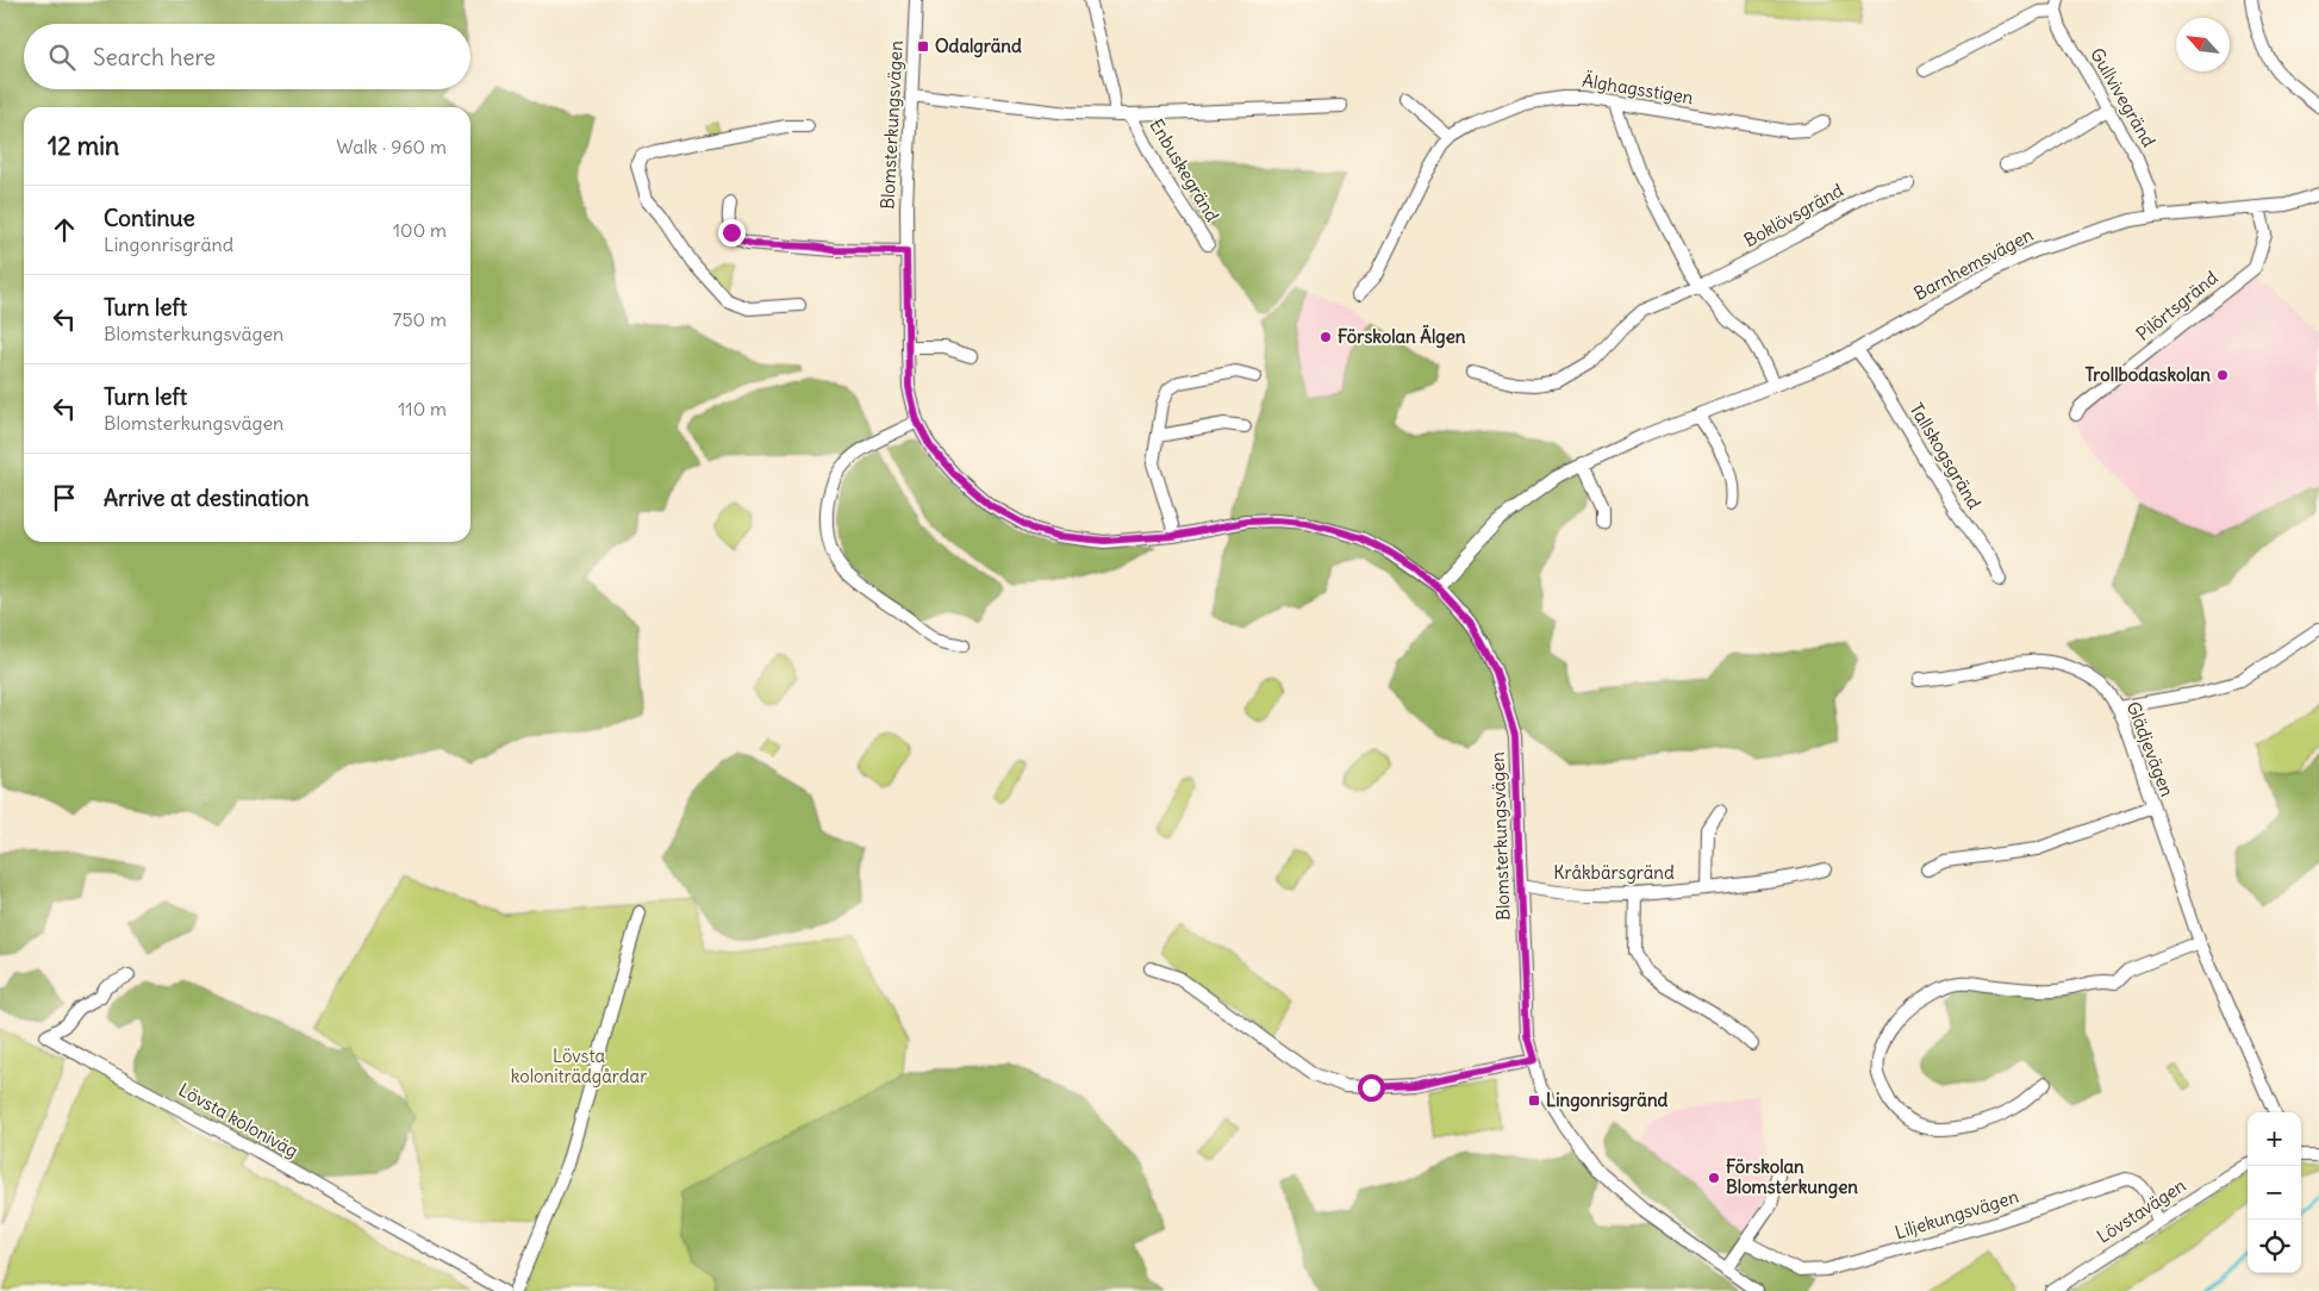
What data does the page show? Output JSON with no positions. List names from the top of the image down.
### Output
{
  "streets": {
    "street": [
      "Älghagsstigen",
      "Gullvivegränd",
      "Blomsterkungsvägen",
      "Enbuskegränd",
      "Boklövsgränd",
      "Barnhemsvägen",
      "Pilörtsgränd",
      "Tallskogsgränd",
      "Glädjevägen",
      "Kråkbärsgränd",
      "Lövsta koloniväg",
      "Lövstavägen",
      "Liljekungsvägen"
    ]
  },
  "crossings": [
    ["Gullvivegränd", "Barnhemsvägen"],
    ["Blomsterkungsvägen", "Barnhemsvägen"],
    ["Blomsterkungsvägen", "Kråkbärsgränd"],
    ["Barnhemsvägen", "Pilörtsgränd"],
    ["Barnhemsvägen", "Tallskogsgränd"],
    ["Lövstavägen", "Liljekungsvägen"]
  ],
  "parks": ["Lövsta koloniträdgårdar"],
  "places": {
    "transit": ["Odalgränd", "Lingonrisgränd"],
    "other": ["Förskolan Älgen", "Trollbodaskolan", "Förskolan Blomsterkungen"]
  },
  "north": "top left",
  "page": {
    "search": "Search here",
    "heading": ["12 min", "Walk · 960 m"],
    "list": [
      ["Continue", "Lingonrisgränd", "100 m"],
      ["Turn left", "Blomsterkungsvägen", "750 m"],
      ["Turn left", "Blomsterkungsvägen", "110 m"],
      "Arrive at destination"
    ],
    "map_buttons": ["+", "−"]
  }
}
